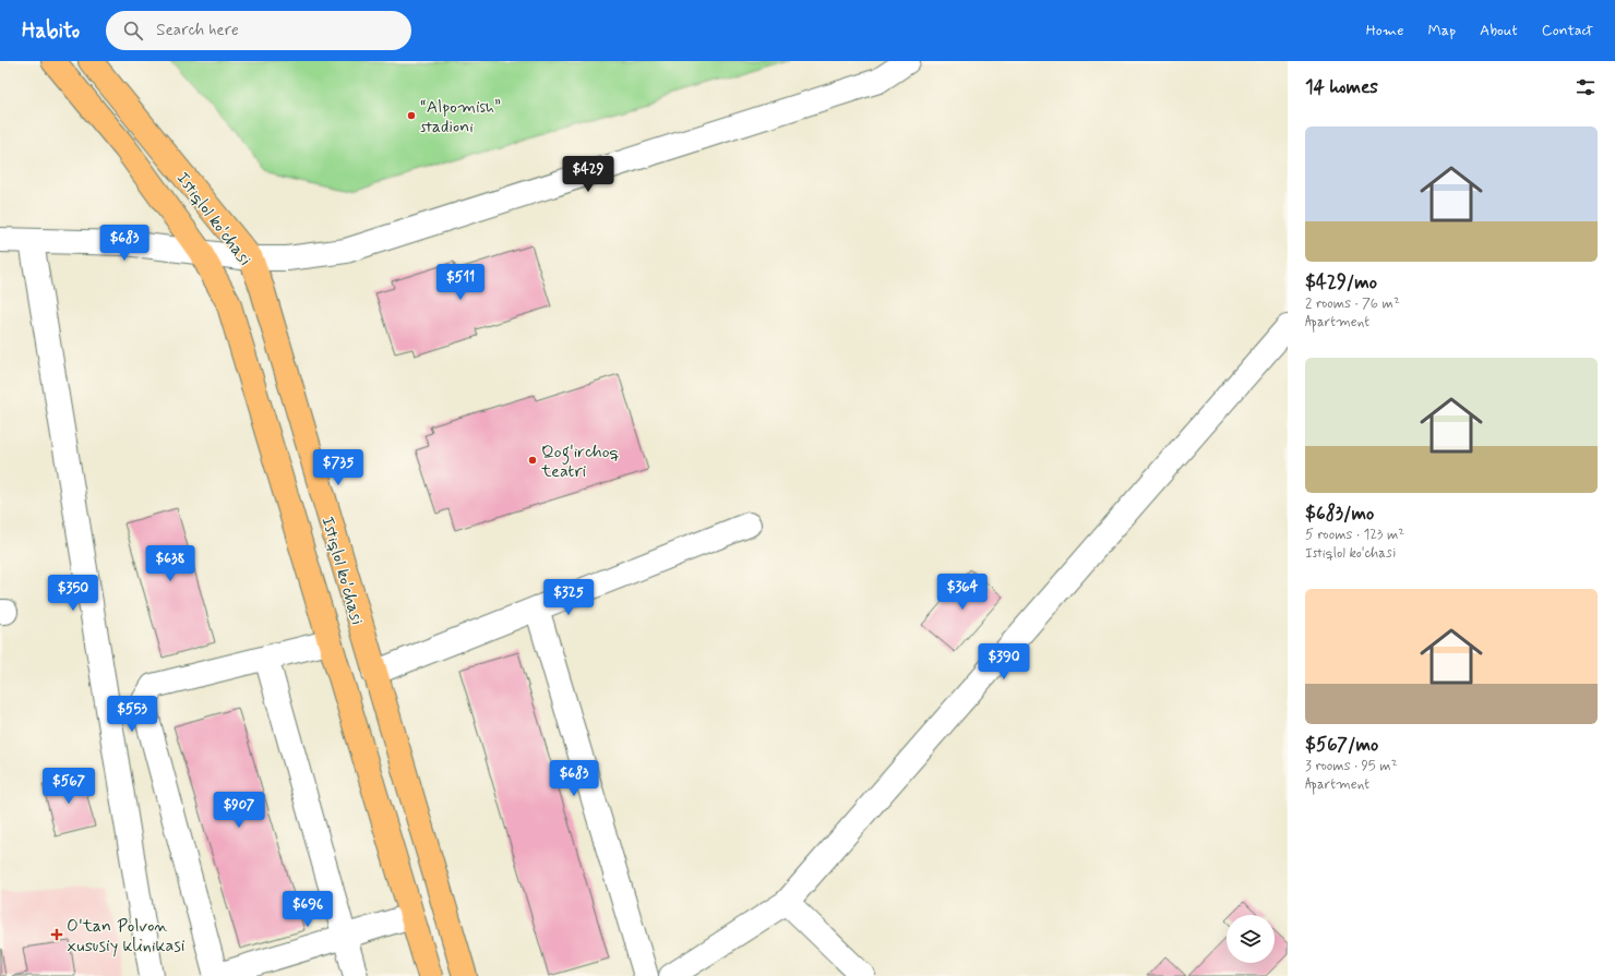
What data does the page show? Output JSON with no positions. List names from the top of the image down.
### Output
{
  "streets": {
    "main road": ["Istiqlol ko'chasi"]
  },
  "places": {
    "other": ["“Alpomish” stadioni", "Qog'irchoq teatri"],
    "health": ["O'tan Polvon xususiy klinikasi"]
  },
  "page": {
    "header": "Habito",
    "search": "Search here",
    "nav": [
      "Home",
      "Map",
      "About",
      "Contact"
    ],
    "heading": "14 homes",
    "list": [
      {
        "name": "$429/mo",
        "note": "2 rooms · 76 m² · Apartment"
      },
      {
        "name": "$683/mo",
        "note": "5 rooms · 123 m² · Istiqlol ko'chasi"
      },
      {
        "name": "$567/mo",
        "note": "3 rooms · 95 m² · Apartment"
      }
    ],
    "price": [
      "$429",
      "$683",
      "$511",
      "$735",
      "$638",
      "$364",
      "$350",
      "$325",
      "$390",
      "$553",
      "$683",
      "$567",
      "$907",
      "$696"
    ]
  }
}
